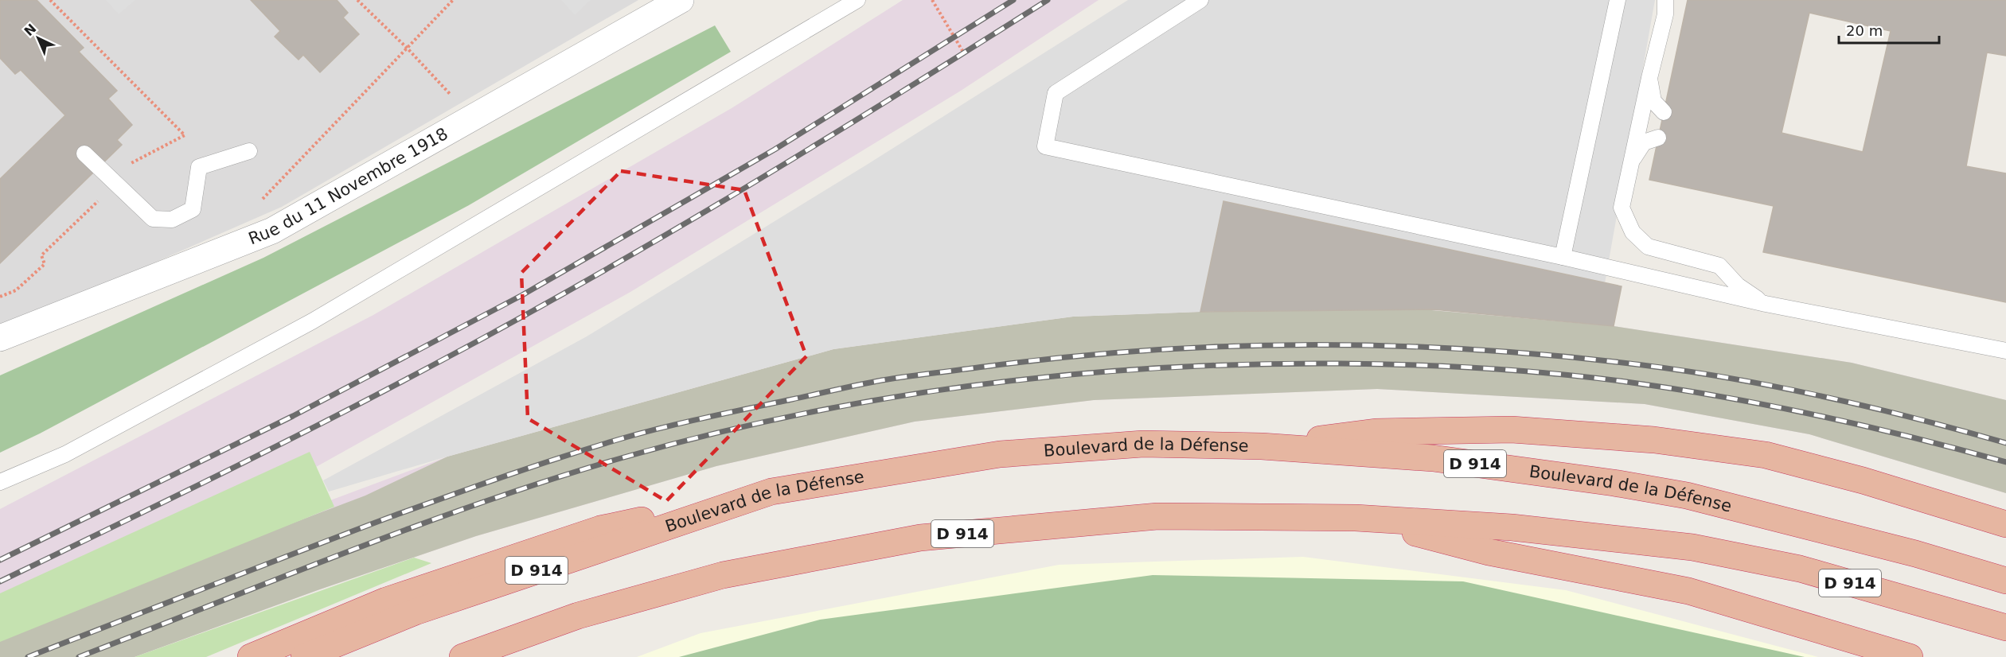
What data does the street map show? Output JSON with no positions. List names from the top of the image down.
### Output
{
  "streets": {
    "highway": ["Boulevard de la Défense", "D 914"],
    "street": ["Rue du 11 Novembre 1918"]
  },
  "scale_bar": "20 m",
  "north": "top left"
}
